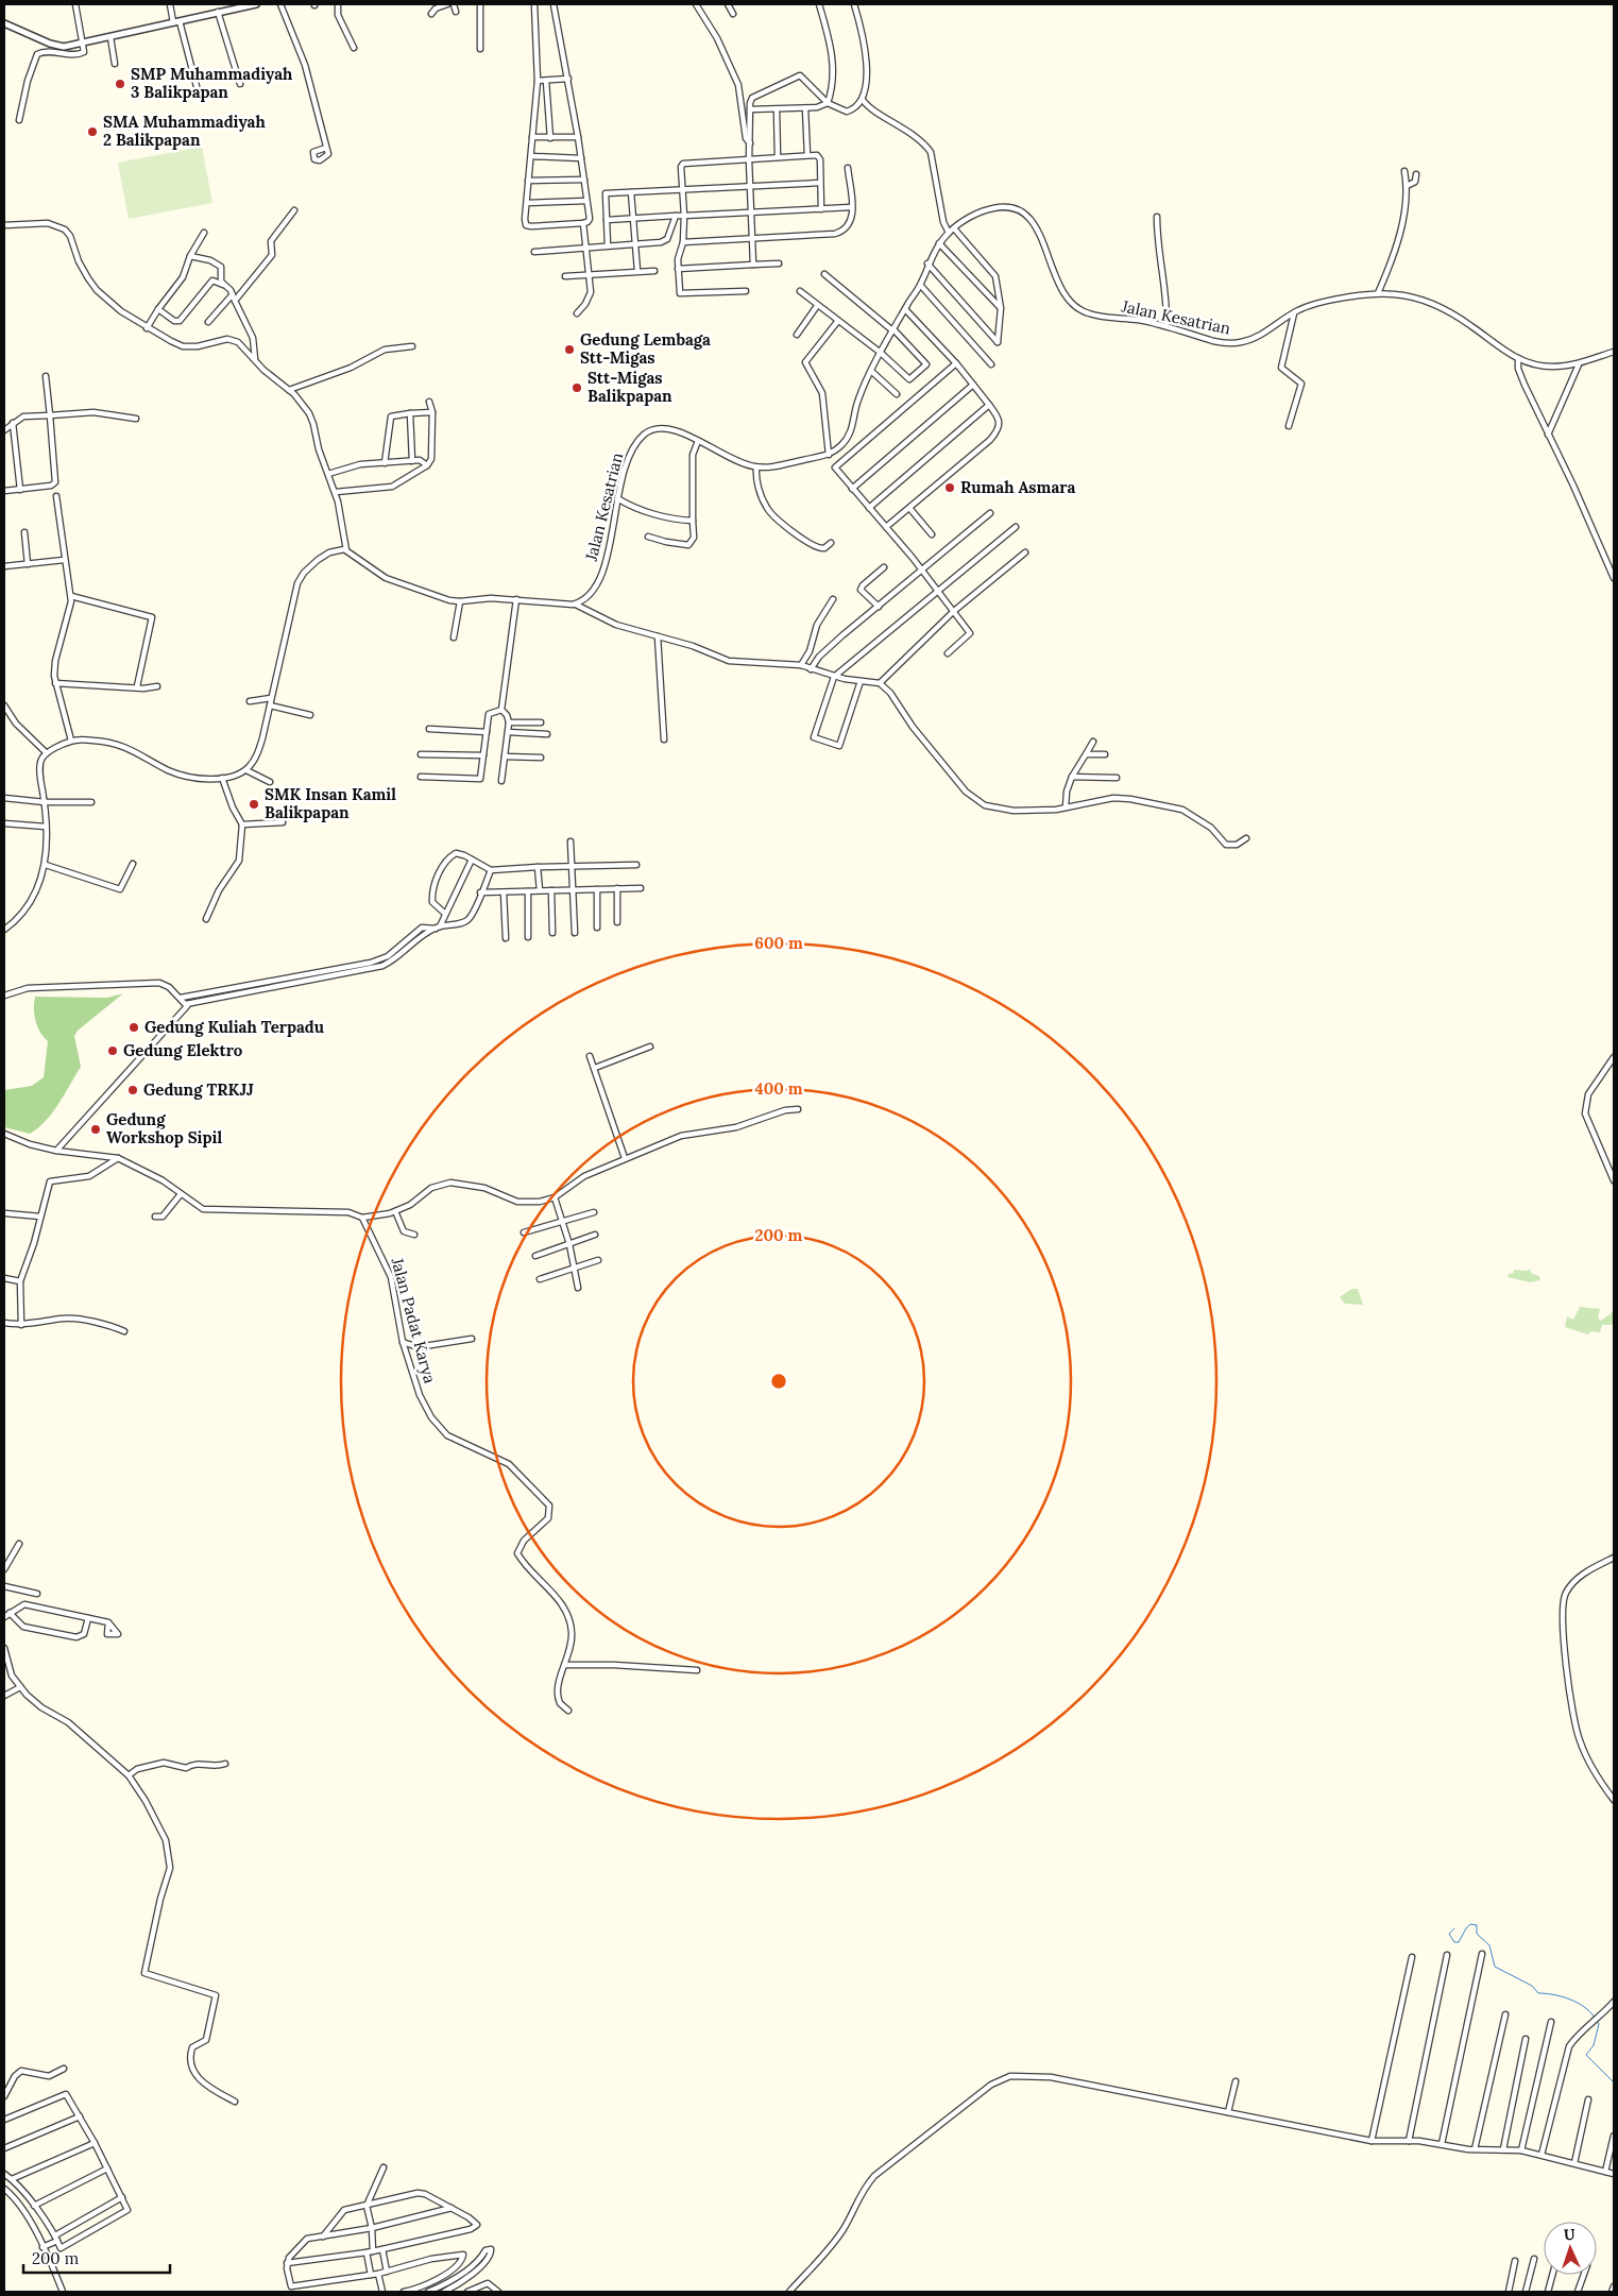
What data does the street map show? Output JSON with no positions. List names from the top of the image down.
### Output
{
  "streets": {
    "street": ["Jalan Kesatrian", "Jalan Padat Karya"]
  },
  "places": [
    "SMP Muhammadiyah 3 Balikpapan",
    "SMA Muhammadiyah 2 Balikpapan",
    "Gedung Lembaga Stt-Migas",
    "Stt-Migas Balikpapan",
    "Rumah Asmara",
    "SMK Insan Kamil Balikpapan",
    "Gedung Kuliah Terpadu",
    "Gedung Elektro",
    "Gedung TRKJJ",
    "Gedung Workshop Sipil"
  ],
  "scale_bar": "200 m",
  "north": "top",
  "rings": ["600 m", "400 m", "200 m"]
}
